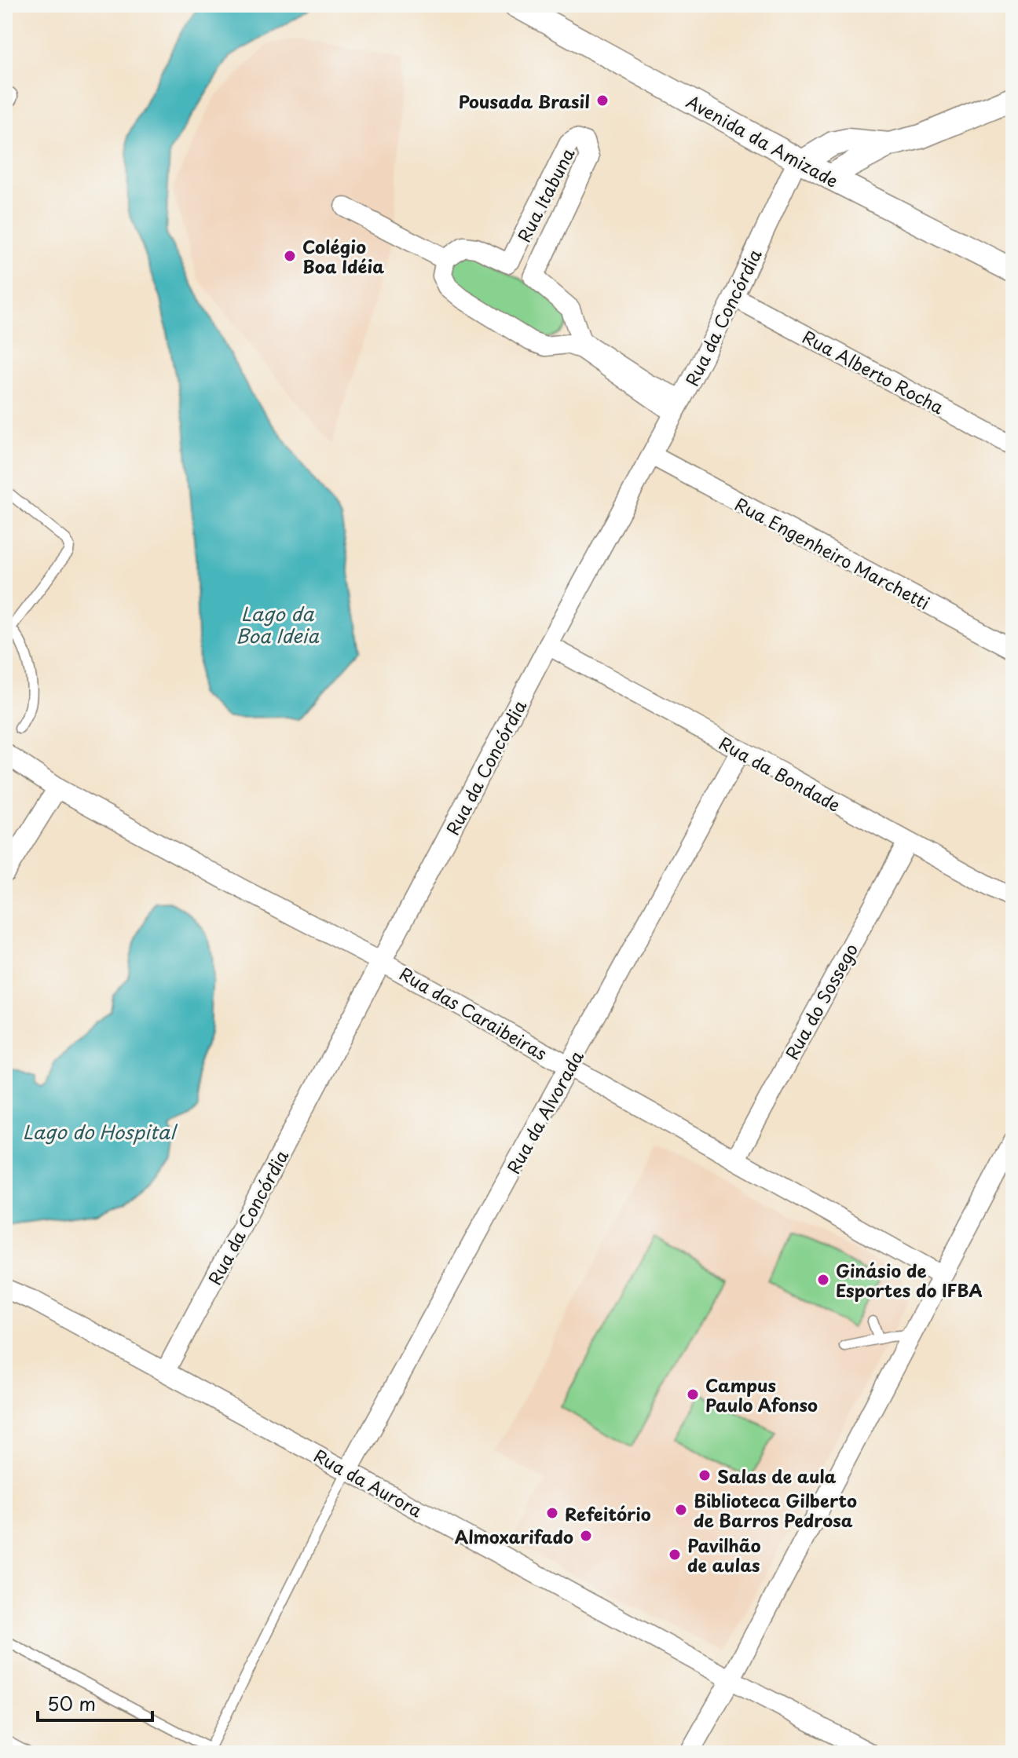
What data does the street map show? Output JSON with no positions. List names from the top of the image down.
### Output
{
  "streets": {
    "street": [
      "Avenida da Amizade",
      "Rua Itabuna",
      "Rua da Concórdia",
      "Rua Alberto Rocha",
      "Rua Engenheiro Marchetti",
      "Rua da Bondade",
      "Rua do Sossego",
      "Rua das Caraibeiras",
      "Rua da Alvorada",
      "Rua da Aurora"
    ]
  },
  "crossings": [
    ["Avenida da Amizade", "Rua da Concórdia"],
    ["Rua Itabuna", "Rua da Concórdia"],
    ["Rua da Concórdia", "Rua Alberto Rocha"],
    ["Rua da Concórdia", "Rua Engenheiro Marchetti"],
    ["Rua da Concórdia", "Rua da Bondade"],
    ["Rua da Concórdia", "Rua das Caraibeiras"],
    ["Rua da Concórdia", "Rua da Aurora"],
    ["Rua da Bondade", "Rua do Sossego"],
    ["Rua da Bondade", "Rua da Alvorada"],
    ["Rua do Sossego", "Rua das Caraibeiras"],
    ["Rua das Caraibeiras", "Rua da Alvorada"],
    ["Rua da Alvorada", "Rua da Aurora"]
  ],
  "water": ["Lago da Boa Ideia", "Lago do Hospital"],
  "places": [
    "Pousada Brasil",
    "Colégio Boa Idéia",
    "Ginásio de Esportes do IFBA",
    "Campus Paulo Afonso",
    "Salas de aula",
    "Biblioteca Gilberto de Barros Pedrosa",
    "Refeitório",
    "Almoxarifado",
    "Pavilhão de aulas"
  ],
  "scale_bar": "50 m"
}
